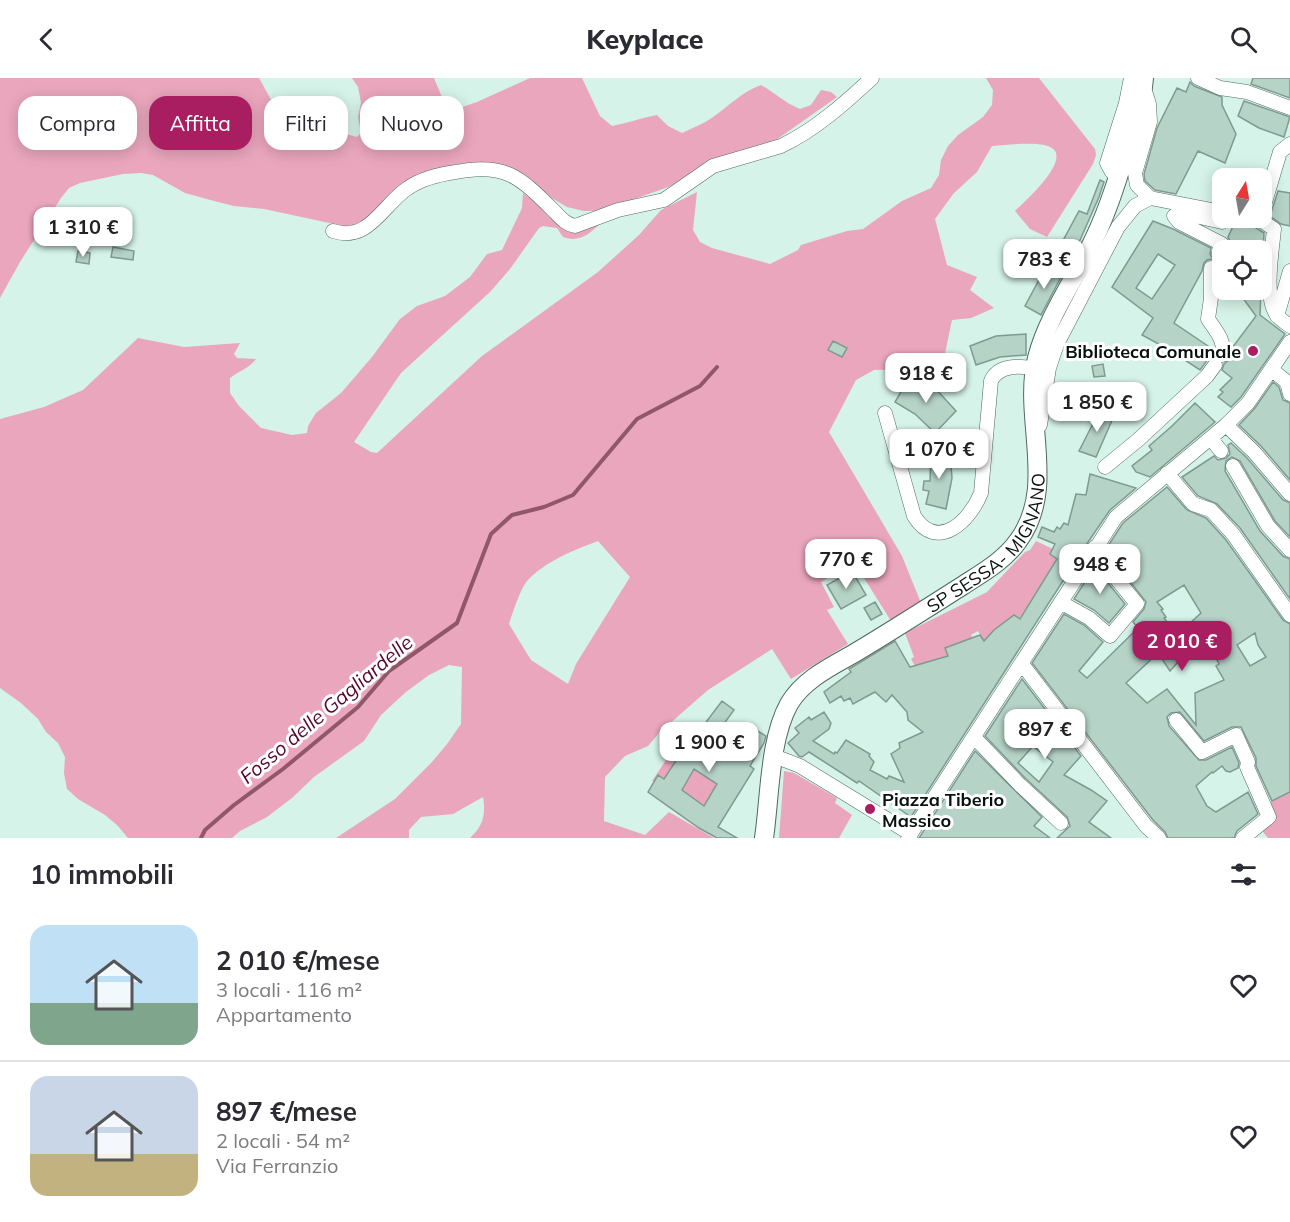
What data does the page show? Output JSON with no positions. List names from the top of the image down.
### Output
{
  "streets": {
    "street": ["SP SESSA- MIGNANO"]
  },
  "water": ["Fosso delle Gagliardelle"],
  "places": ["Biblioteca Comunale", "Piazza Tiberio Massico"],
  "north": "top",
  "page": {
    "header": "Keyplace",
    "chip": [
      "Compra",
      "Affitta",
      "Filtri",
      "Nuovo"
    ],
    "price": [
      "1 310 €",
      "783 €",
      "918 €",
      "1 850 €",
      "1 070 €",
      "770 €",
      "948 €",
      "2 010 €",
      "897 €",
      "1 900 €"
    ],
    "heading": "10 immobili",
    "list": [
      {
        "name": "2 010 €/mese",
        "note": "3 locali · 116 m² · Appartamento"
      },
      {
        "name": "897 €/mese",
        "note": "2 locali · 54 m² · Via Ferranzio"
      }
    ]
  }
}
